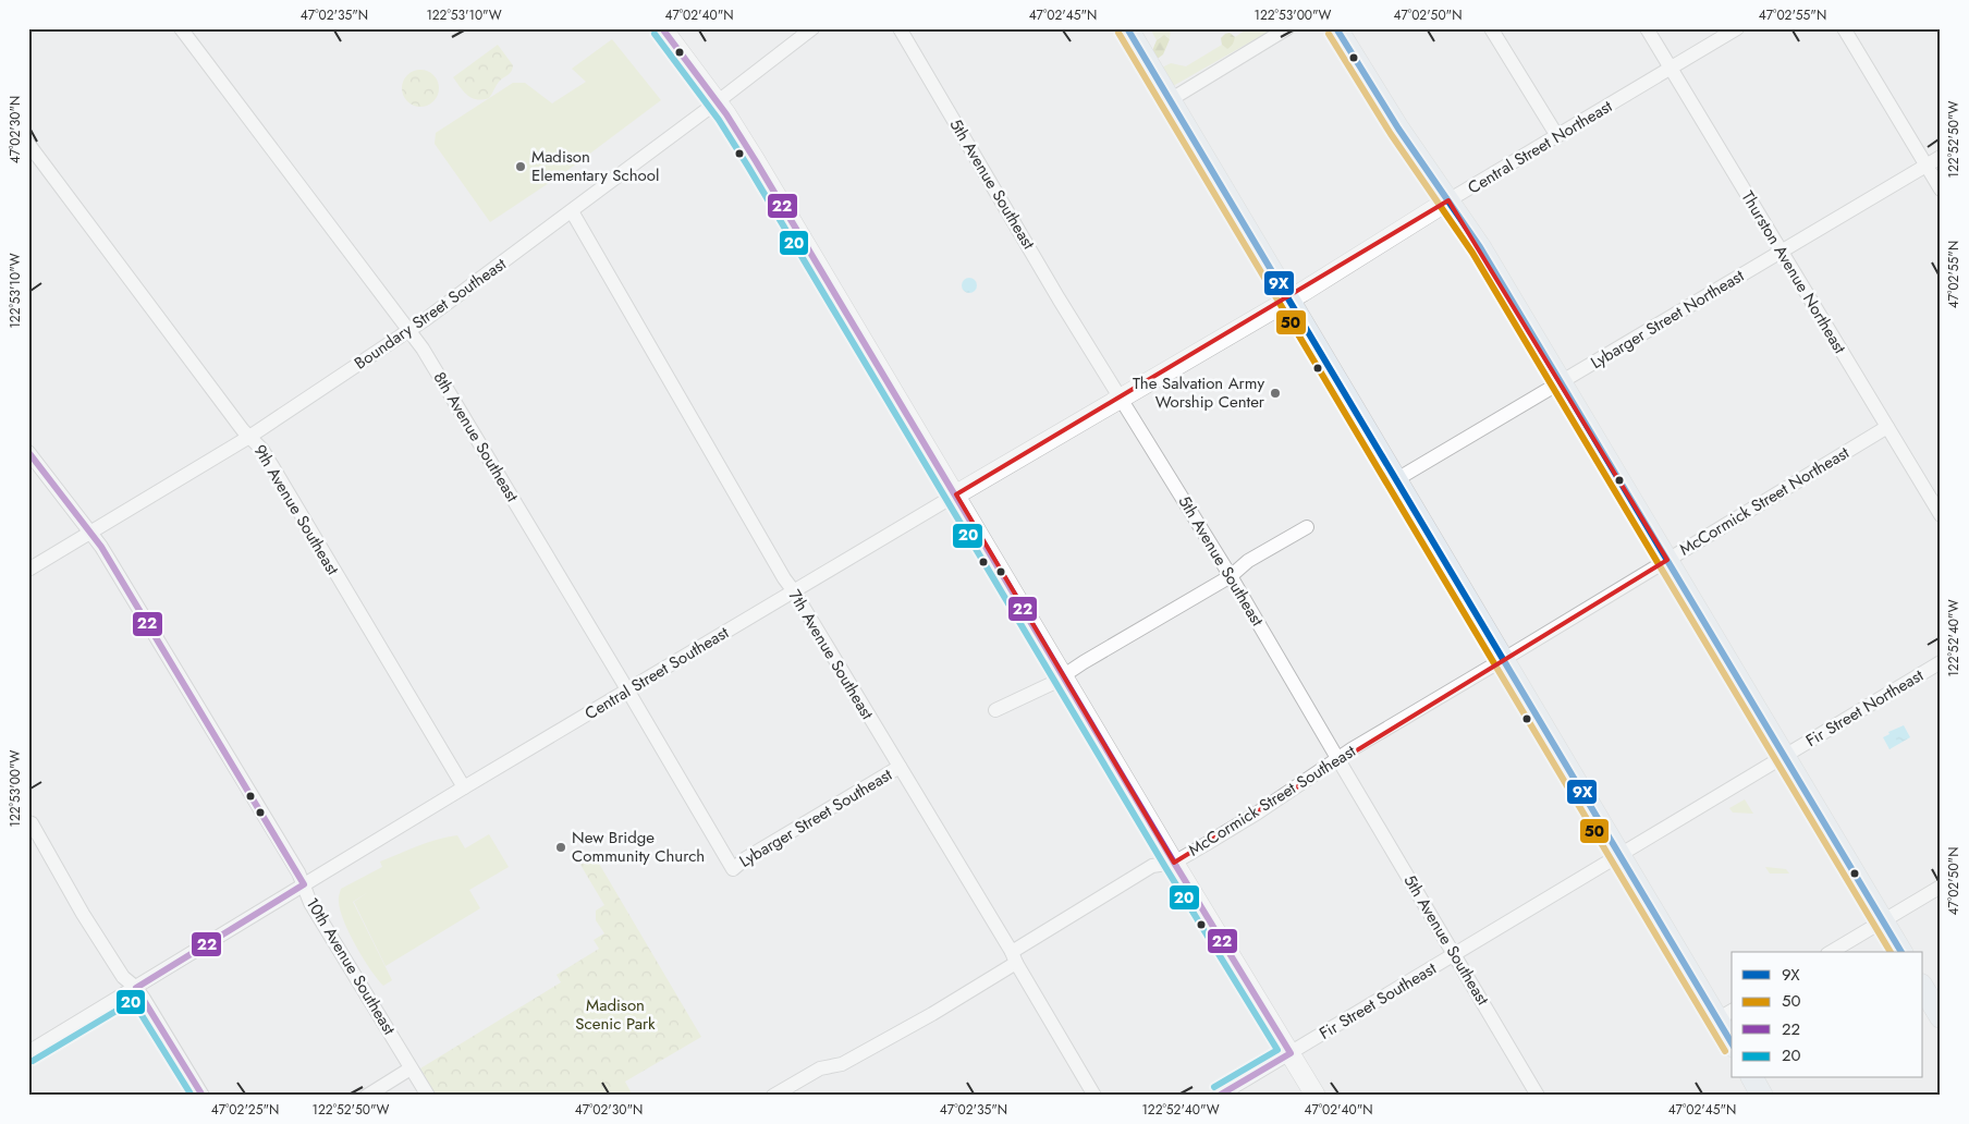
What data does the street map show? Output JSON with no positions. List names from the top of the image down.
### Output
{
  "streets": {
    "street": [
      "Central Street Northeast",
      "5th Avenue Southeast",
      "Thurston Avenue Northeast",
      "Boundary Street Southeast",
      "Lybarger Street Northeast",
      "8th Avenue Southeast",
      "McCormick Street Northeast",
      "9th Avenue Southeast",
      "7th Avenue Southeast",
      "Central Street Southeast",
      "Fir Street Northeast",
      "McCormick Street Southeast",
      "Lybarger Street Southeast",
      "10th Avenue Southeast",
      "Fir Street Southeast"
    ]
  },
  "crossings": [
    ["Central Street Northeast", "Thurston Avenue Northeast"],
    ["Central Street Northeast", "Central Street Southeast"],
    ["5th Avenue Southeast", "Central Street Southeast"],
    ["5th Avenue Southeast", "McCormick Street Southeast"],
    ["5th Avenue Southeast", "Fir Street Southeast"],
    ["Thurston Avenue Northeast", "Lybarger Street Northeast"],
    ["Thurston Avenue Northeast", "McCormick Street Northeast"],
    ["Boundary Street Southeast", "8th Avenue Southeast"],
    ["Boundary Street Southeast", "9th Avenue Southeast"],
    ["Boundary Street Southeast", "7th Avenue Southeast"],
    ["Boundary Street Southeast", "10th Avenue Southeast"],
    ["8th Avenue Southeast", "Central Street Southeast"],
    ["8th Avenue Southeast", "Lybarger Street Southeast"],
    ["McCormick Street Northeast", "McCormick Street Southeast"],
    ["9th Avenue Southeast", "Central Street Southeast"],
    ["7th Avenue Southeast", "Central Street Southeast"],
    ["7th Avenue Southeast", "McCormick Street Southeast"],
    ["7th Avenue Southeast", "Lybarger Street Southeast"],
    ["Central Street Southeast", "10th Avenue Southeast"],
    ["Fir Street Northeast", "Fir Street Southeast"]
  ],
  "parks": ["Madison Scenic Park"],
  "places": ["Madison Elementary School", "The Salvation Army Worship Center", "New Bridge Community Church"],
  "lines": [
    "transit line 9X",
    "transit line 22",
    "transit line 50",
    "transit line 20"
  ],
  "legend": [
    "9X",
    "50",
    "22",
    "20"
  ],
  "coordinates": [
    "47°02'35\"N",
    "122°53'10\"W",
    "47°02'40\"N",
    "47°02'45\"N",
    "122°53'00\"W",
    "47°02'50\"N",
    "47°02'55\"N",
    "47°02'30\"N",
    "122°52'50\"W",
    "122°52'40\"W",
    "47°02'25\"N"
  ]
}
